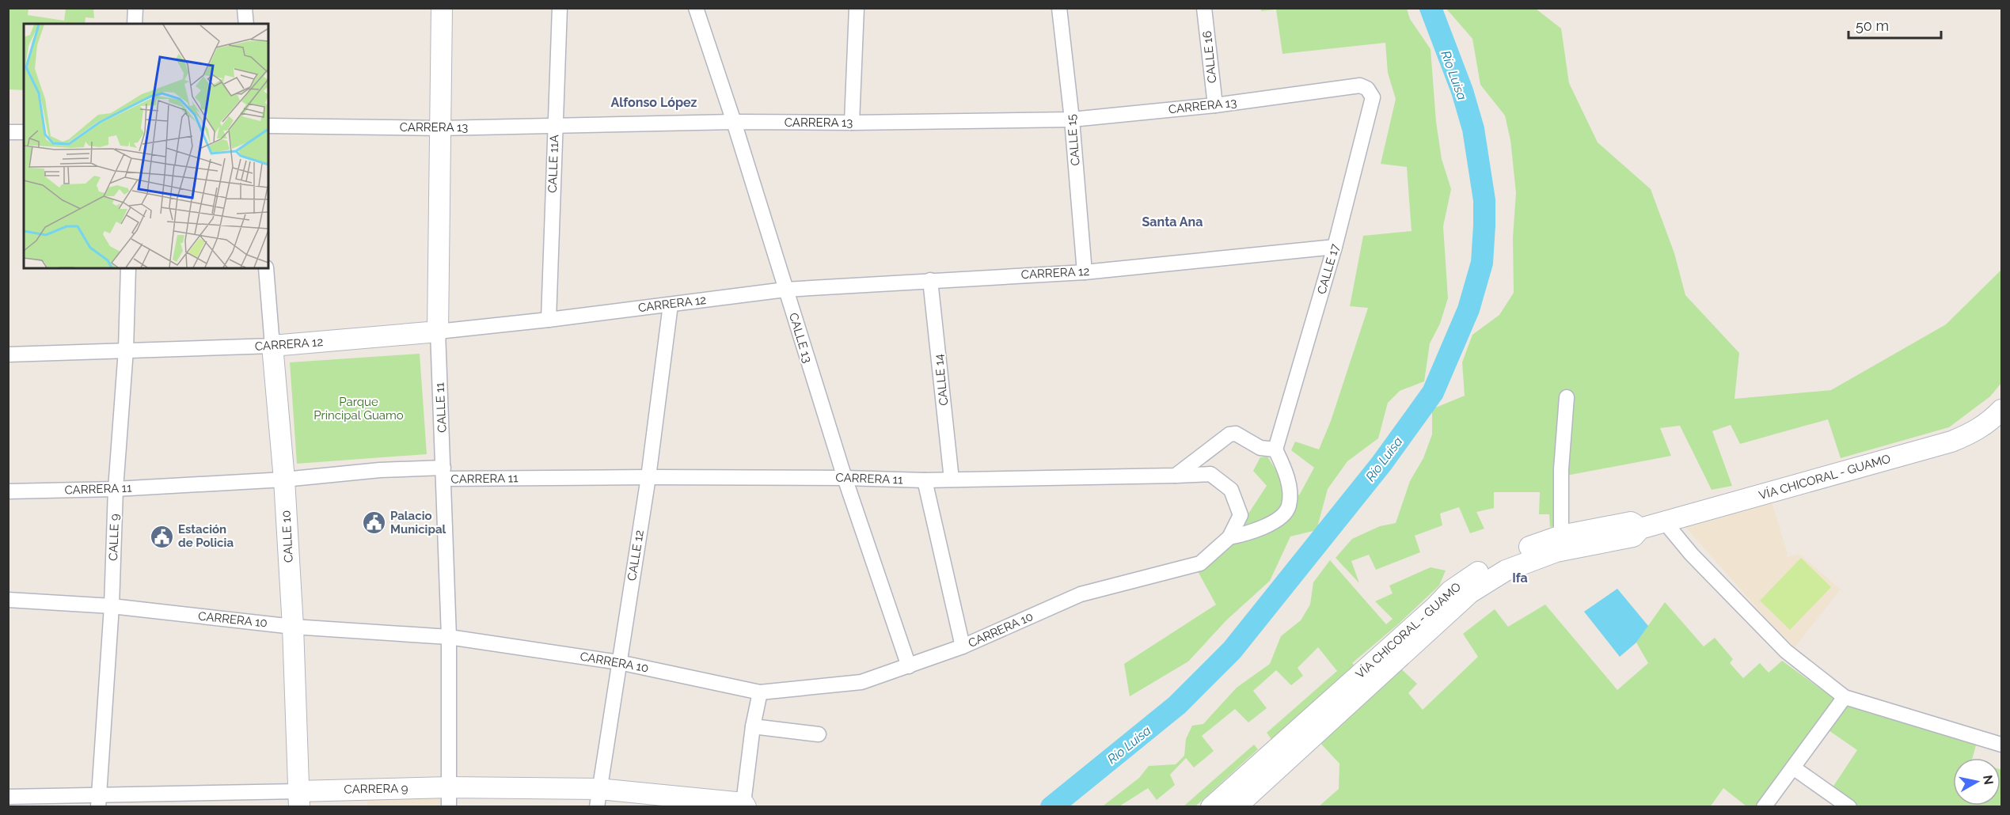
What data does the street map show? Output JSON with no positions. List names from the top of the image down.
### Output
{
  "streets": {
    "street": [
      "CALLE 16",
      "CARRERA 13",
      "CALLE 15",
      "CALLE 11A",
      "CALLE 17",
      "CARRERA 12",
      "CALLE 13",
      "CALLE 14",
      "CALLE 11",
      "VÍA CHICORAL - GUAMO",
      "CARRERA 11",
      "CALLE 10",
      "CALLE 9",
      "CALLE 12",
      "CARRERA 10",
      "CARRERA 9"
    ]
  },
  "crossings": [
    ["CALLE 16", "CARRERA 13"],
    ["CARRERA 13", "CALLE 15"],
    ["CARRERA 13", "CALLE 11A"],
    ["CARRERA 13", "CALLE 17"],
    ["CARRERA 13", "CALLE 13"],
    ["CARRERA 13", "CALLE 11"],
    ["CALLE 15", "CARRERA 12"],
    ["CALLE 11A", "CARRERA 12"],
    ["CALLE 17", "CARRERA 12"],
    ["CARRERA 12", "CALLE 13"],
    ["CARRERA 12", "CALLE 14"],
    ["CARRERA 12", "CALLE 11"],
    ["CARRERA 12", "CALLE 10"],
    ["CARRERA 12", "CALLE 9"],
    ["CARRERA 12", "CALLE 12"],
    ["CALLE 13", "CARRERA 11"],
    ["CALLE 13", "CARRERA 10"],
    ["CALLE 14", "CARRERA 11"],
    ["CALLE 11", "CARRERA 11"],
    ["CALLE 11", "CARRERA 10"],
    ["CALLE 11", "CARRERA 9"],
    ["CARRERA 11", "CALLE 10"],
    ["CARRERA 11", "CALLE 9"],
    ["CARRERA 11", "CALLE 12"],
    ["CARRERA 11", "CARRERA 10"],
    ["CALLE 10", "CARRERA 10"],
    ["CALLE 10", "CARRERA 9"],
    ["CALLE 9", "CARRERA 10"],
    ["CALLE 9", "CARRERA 9"],
    ["CALLE 12", "CARRERA 10"],
    ["CALLE 12", "CARRERA 9"]
  ],
  "districts": ["Alfonso López", "Santa Ana", "Ifa"],
  "water": ["Río Luisa"],
  "parks": ["Parque Principal Guamo"],
  "places": {
    "public building": ["Palacio Municipal", "Estación de Policia"]
  },
  "scale_bar": "50 m",
  "north": "right"
}
